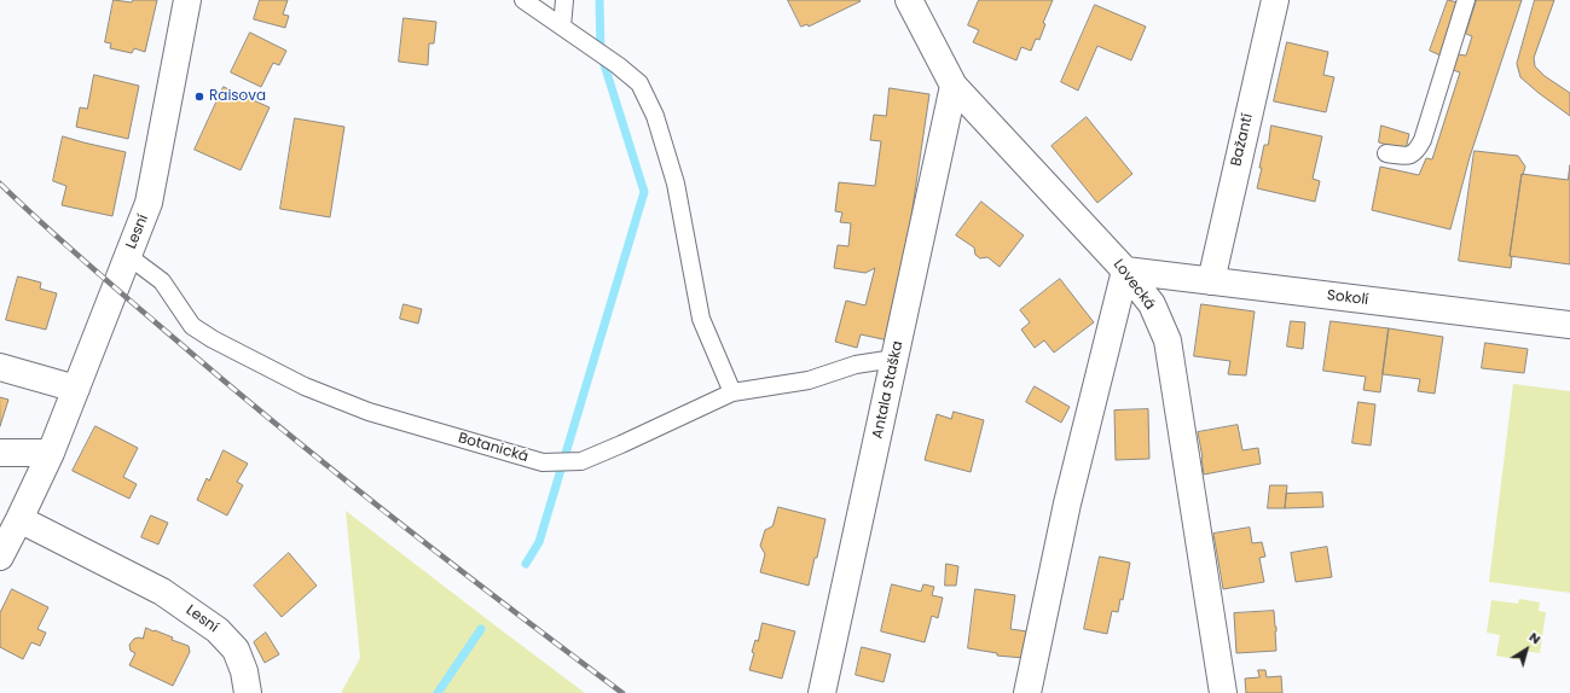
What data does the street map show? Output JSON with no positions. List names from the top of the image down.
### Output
{
  "streets": {
    "street": [
      "Bažantí",
      "Lesní",
      "Lovecká",
      "Sokolí",
      "Antala Staška"
    ],
    "lane": ["Botanická"]
  },
  "crossings": [
    ["Bažantí", "Sokolí"],
    ["Lesní", "Botanická"],
    ["Lovecká", "Sokolí"],
    ["Lovecká", "Antala Staška"],
    ["Antala Staška", "Botanická"]
  ],
  "places": ["Raisova"],
  "north": "top right"
}
